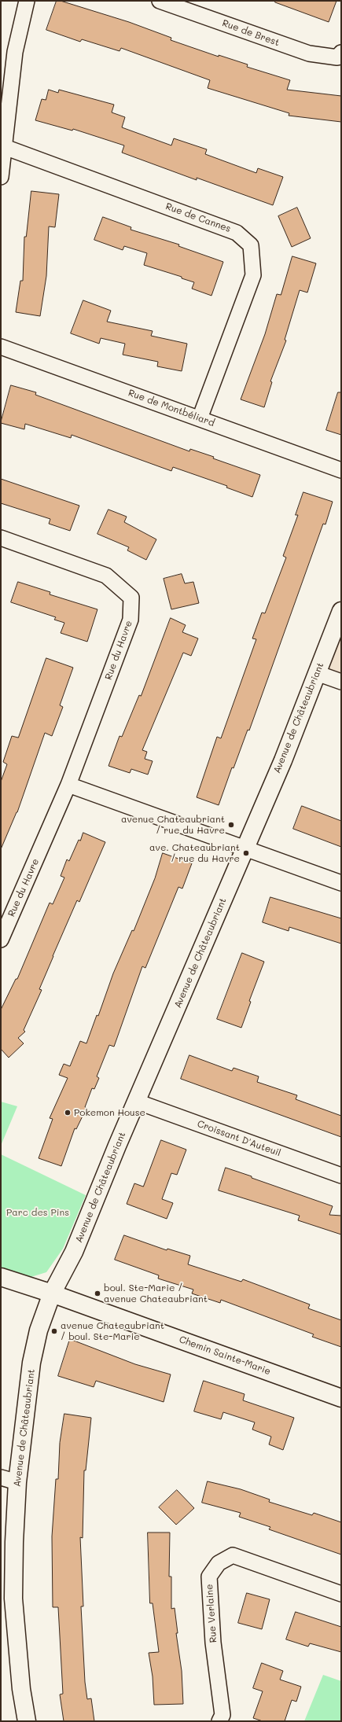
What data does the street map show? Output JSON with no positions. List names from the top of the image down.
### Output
{
  "streets": {
    "street": [
      "Rue de Brest",
      "Rue de Cannes",
      "Rue de Montbéliard",
      "Rue du Havre",
      "Avenue de Châteaubriant",
      "Croissant D'Auteuil",
      "Chemin Sainte-Marie",
      "Rue Verlaine"
    ]
  },
  "crossings": [
    ["Rue de Cannes", "Rue de Montbéliard"],
    ["Avenue de Châteaubriant", "Croissant D'Auteuil"],
    ["Avenue de Châteaubriant", "Chemin Sainte-Marie"]
  ],
  "parks": ["Parc des Pins"],
  "places": [
    "avenue Chateaubriant / rue du Havre",
    "ave. Chateaubriant / rue du Havre",
    "Pokemon House",
    "boul. Ste-Marie / avenue Chateaubriant",
    "avenue Chateaubriant / boul. Ste-Marie"
  ]
}
